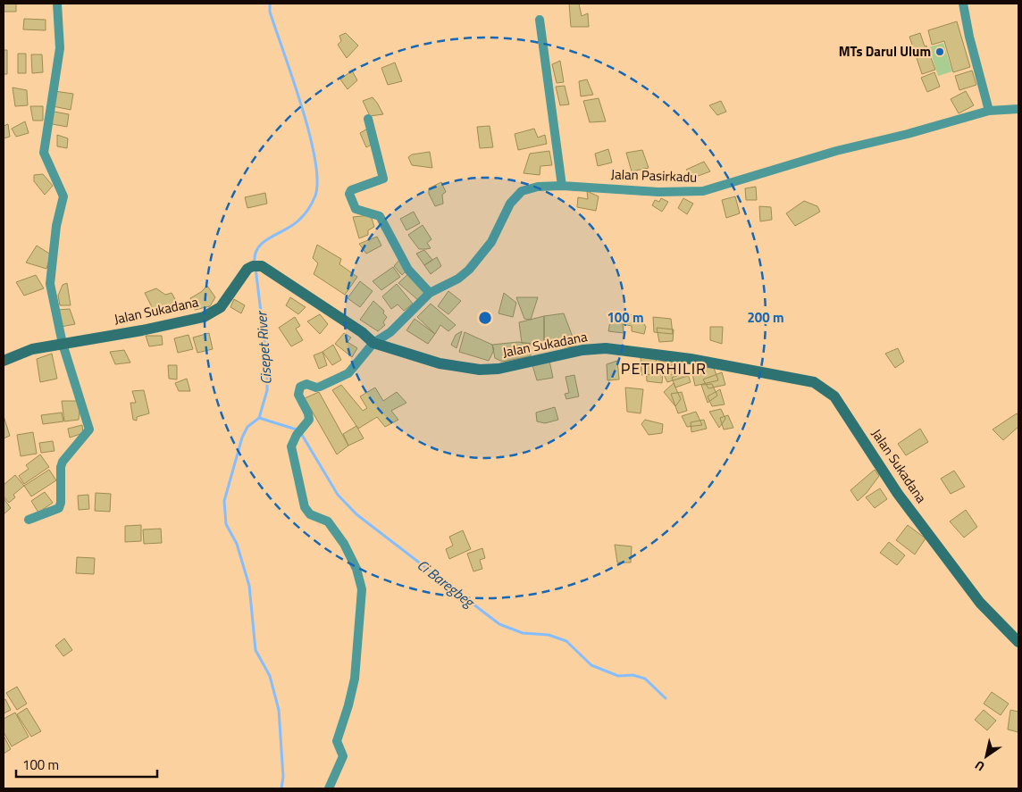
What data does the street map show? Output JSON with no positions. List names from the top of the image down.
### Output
{
  "streets": {
    "main road": ["Jalan Sukadana"],
    "street": ["Jalan Pasirkadu"]
  },
  "crossings": [
    ["Jalan Pasirkadu", "Jalan Sukadana"]
  ],
  "districts": ["PETIRHILIR"],
  "water": ["Cisepet River", "Ci Baregbeg"],
  "places": ["MTs Darul Ulum"],
  "scale_bar": "100 m",
  "north": "bottom left",
  "rings": ["100 m", "200 m"]
}
